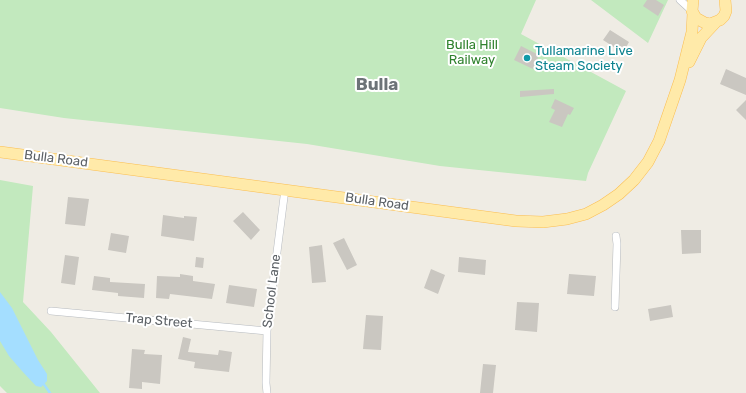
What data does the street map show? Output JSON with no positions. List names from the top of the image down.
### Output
{
  "streets": {
    "main road": ["Bulla Road"],
    "street": ["School Lane", "Trap Street"]
  },
  "crossings": [
    ["Bulla Road", "School Lane"],
    ["School Lane", "Trap Street"]
  ],
  "districts": ["Bulla"],
  "parks": ["Bulla Hill Railway"],
  "places": ["Tullamarine Live Steam Society"]
}
